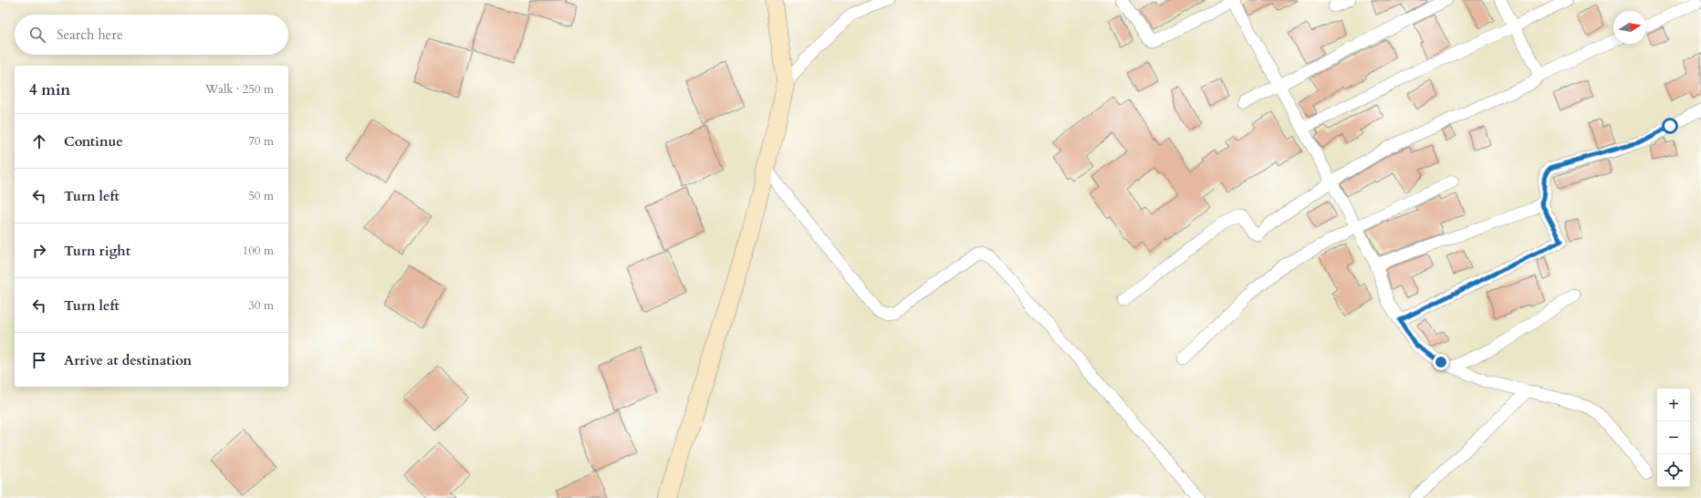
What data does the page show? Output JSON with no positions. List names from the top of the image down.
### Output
{
  "north": "right",
  "page": {
    "search": "Search here",
    "heading": ["4 min", "Walk · 250 m"],
    "list": [
      ["Continue", "70 m"],
      ["Turn left", "50 m"],
      ["Turn right", "100 m"],
      ["Turn left", "30 m"],
      "Arrive at destination"
    ],
    "map_buttons": ["+", "−"]
  }
}
